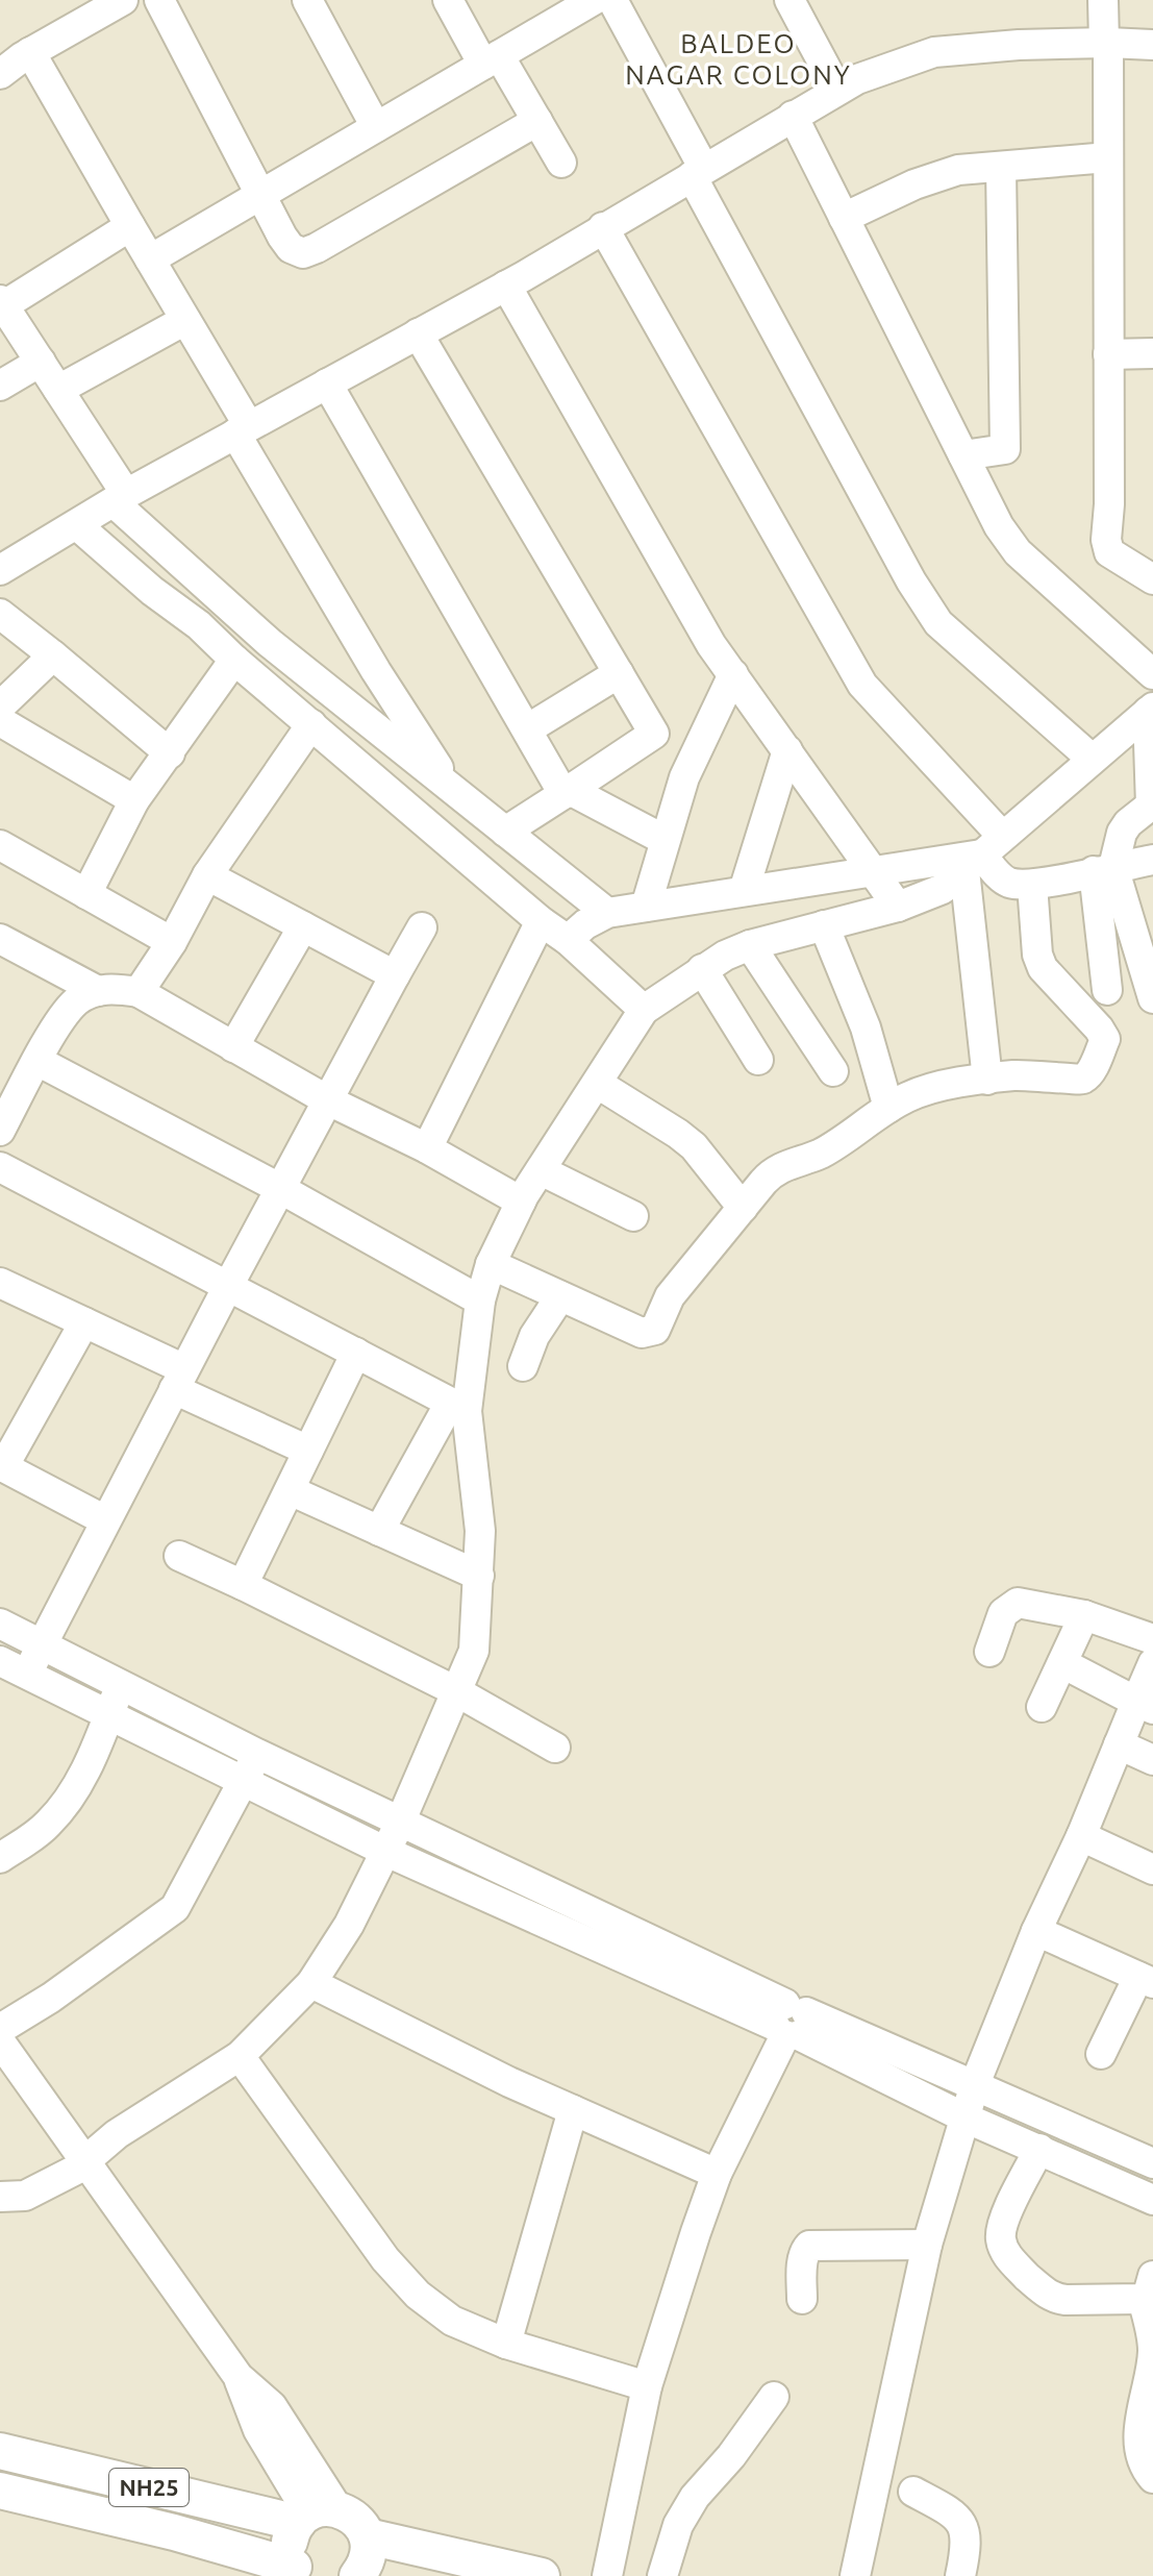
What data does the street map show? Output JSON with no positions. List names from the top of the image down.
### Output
{
  "streets": {
    "main road": ["NH25"]
  },
  "districts": ["BALDEO NAGAR COLONY"]
}
